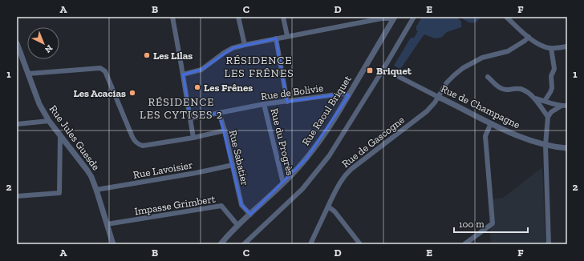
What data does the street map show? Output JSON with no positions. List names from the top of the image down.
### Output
{
  "streets": {
    "street": [
      "Rue de Bolivie",
      "Rue de Champagne",
      "Rue Raoul Briquet",
      "Rue Jules Guesde",
      "Rue du Progrès",
      "Rue de Gascogne",
      "Rue Sabatier",
      "Rue Lavoisier",
      "Impasse Grimbert"
    ]
  },
  "crossings": [
    ["Rue de Bolivie", "Rue Raoul Briquet"],
    ["Rue de Bolivie", "Rue du Progrès"],
    ["Rue de Bolivie", "Rue Sabatier"],
    ["Rue de Champagne", "Rue de Gascogne"],
    ["Rue Raoul Briquet", "Rue du Progrès"],
    ["Rue Raoul Briquet", "Rue Sabatier"],
    ["Rue Raoul Briquet", "Impasse Grimbert"],
    ["Rue Jules Guesde", "Rue Lavoisier"],
    ["Rue Jules Guesde", "Impasse Grimbert"],
    ["Rue Sabatier", "Rue Lavoisier"]
  ],
  "districts": ["RÉSIDENCE LES FRÊNES", "RÉSIDENCE LES CYTISES 2"],
  "places": {
    "other": ["Les Lilas", "Les Frênes", "Les Acacias"],
    "transit": ["Briquet"]
  },
  "scale_bar": "100 m",
  "north": "bottom right",
  "grid": {
    "columns": [
      "A",
      "B",
      "C",
      "D",
      "E",
      "F"
    ],
    "rows": ["1", "2"]
  }
}
